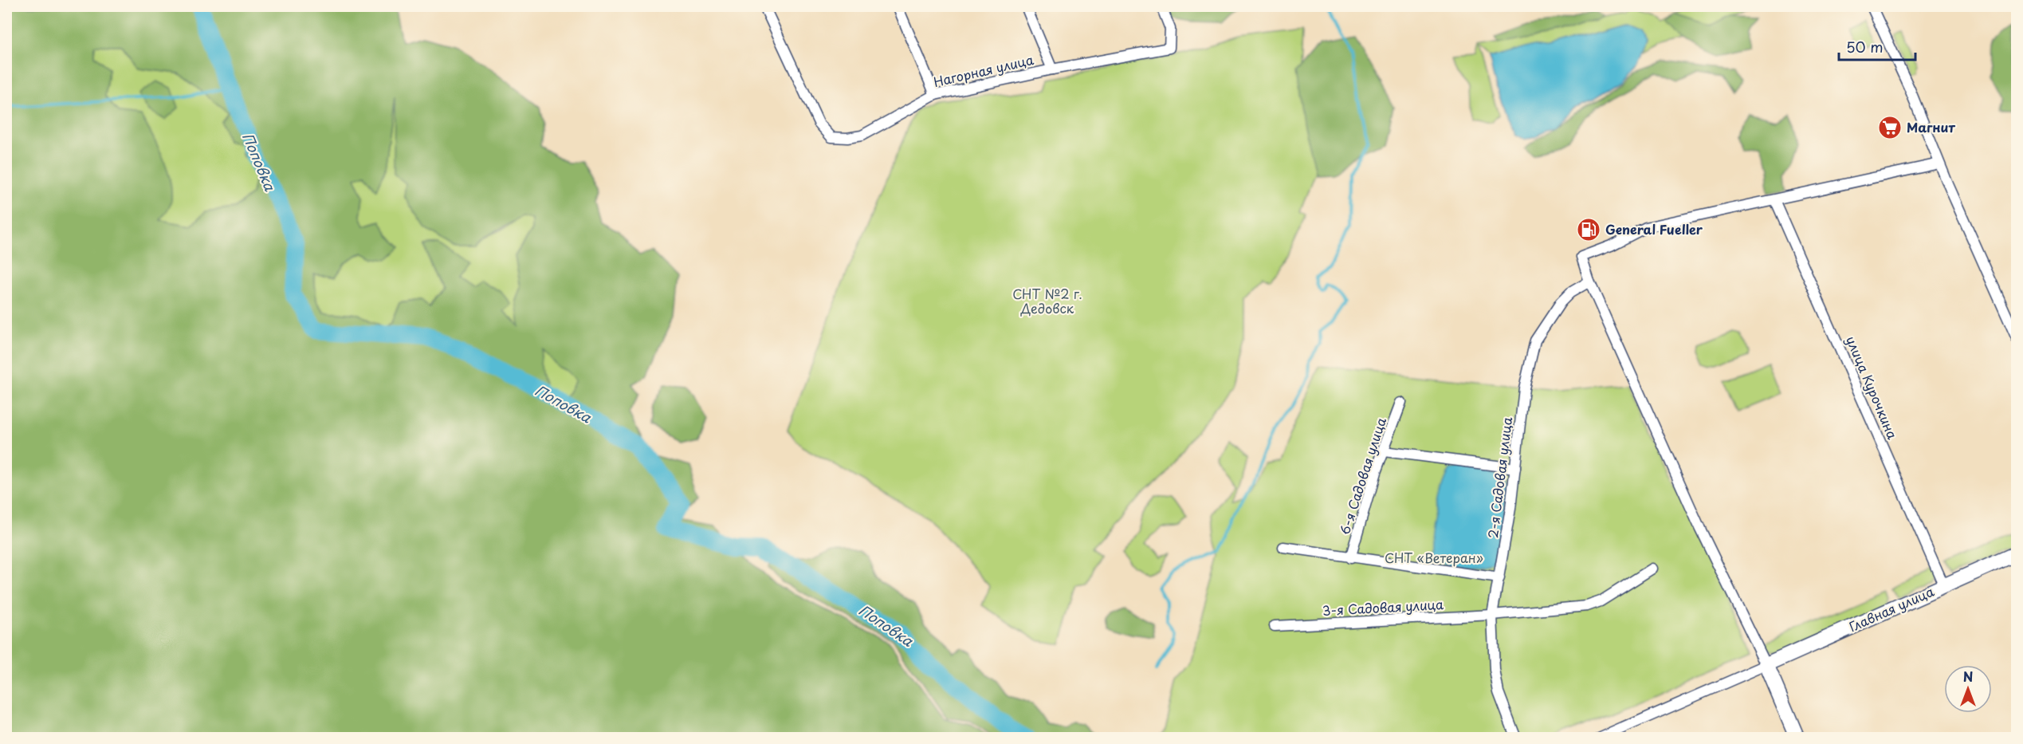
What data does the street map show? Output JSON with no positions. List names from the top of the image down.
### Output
{
  "streets": {
    "street": [
      "Нагорная улица",
      "улица Курочкина",
      "6-я Садовая улица",
      "2-я Садовая улица",
      "3-я Садовая улица",
      "Главная улица"
    ]
  },
  "crossings": [
    ["улица Курочкина", "Главная улица"],
    ["2-я Садовая улица", "3-я Садовая улица"]
  ],
  "water": ["Поповка"],
  "parks": ["СНТ №2 г. Дедовск", "СНТ «Ветеран»"],
  "places": {
    "supermarket": ["Магнит"],
    "fuel station": ["General Fueller"]
  },
  "scale_bar": "50 m",
  "north": "top"
}
